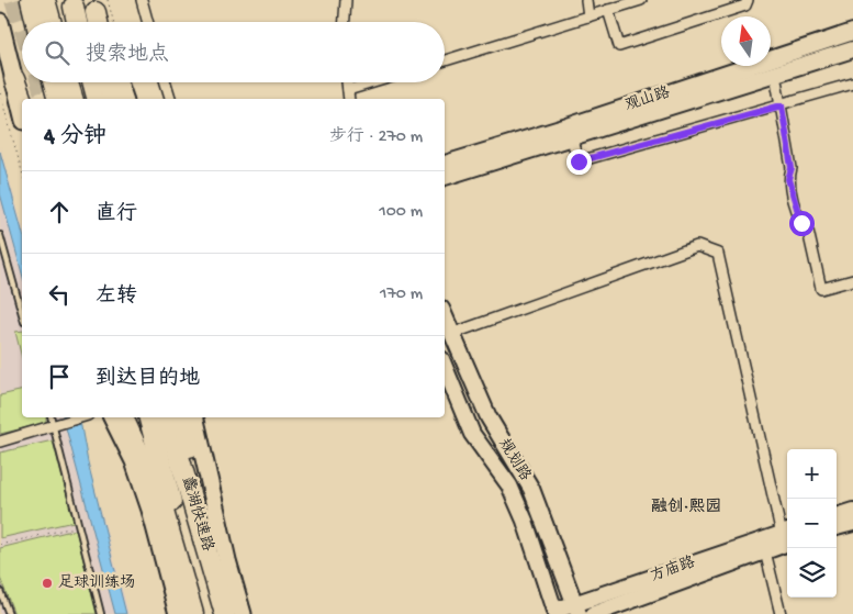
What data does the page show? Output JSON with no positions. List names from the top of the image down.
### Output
{
  "streets": {
    "highway": ["蠡湖快速路"],
    "street": ["观山路", "规划路", "方庙路"]
  },
  "crossings": [
    ["规划路", "方庙路"]
  ],
  "districts": ["融创·熙园"],
  "places": ["足球训练场"],
  "north": "top",
  "page": {
    "search": "搜索地点",
    "heading": ["4 分钟", "步行 · 270 m"],
    "list": [
      ["直行", "100 m"],
      ["左转", "170 m"],
      "到达目的地"
    ],
    "map_buttons": ["+", "−"]
  }
}
